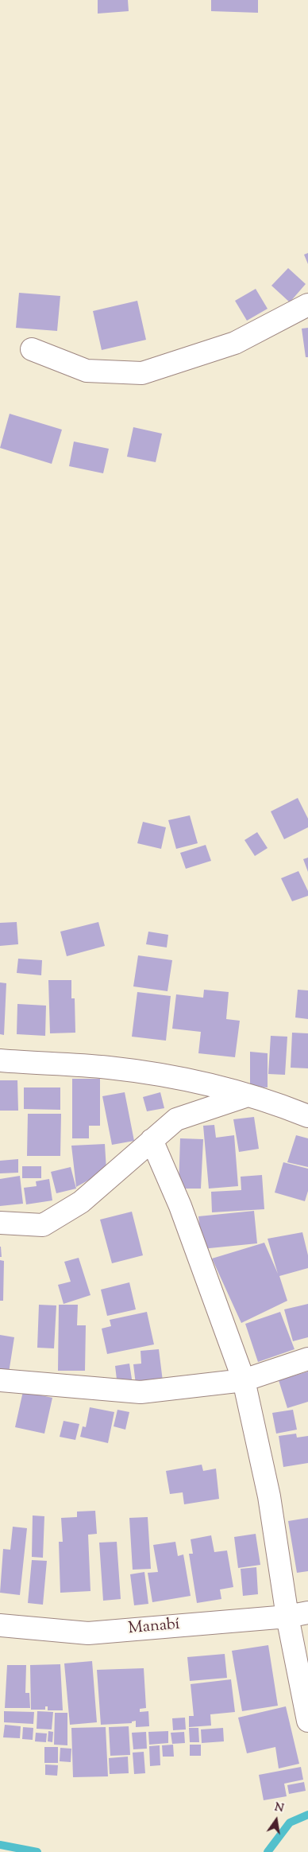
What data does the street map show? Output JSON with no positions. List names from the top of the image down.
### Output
{
  "streets": {
    "street": ["Manabí"]
  },
  "north": "top"
}
